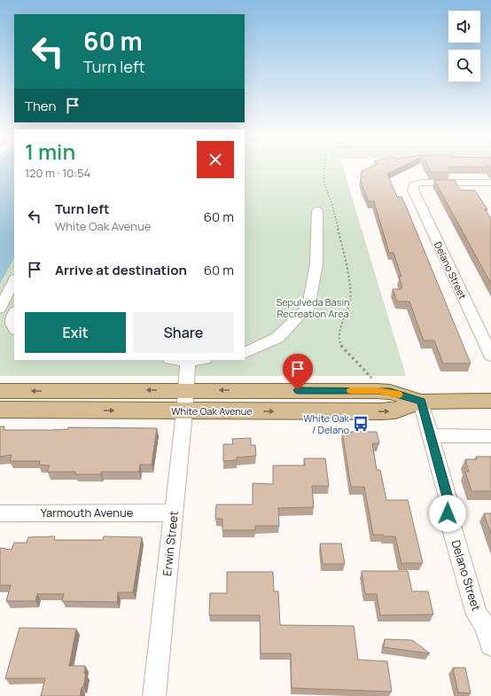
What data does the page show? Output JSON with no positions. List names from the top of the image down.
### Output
{
  "streets": {
    "main road": ["White Oak Avenue"],
    "street": ["Delano Street", "Yarmouth Avenue", "Erwin Street"]
  },
  "crossings": [
    ["Delano Street", "White Oak Avenue"],
    ["White Oak Avenue", "Erwin Street"],
    ["Yarmouth Avenue", "Erwin Street"]
  ],
  "parks": ["Sepulveda Basin Recreation Area"],
  "places": {
    "bus stop": ["White Oak / Delano"]
  },
  "page": {
    "turn": ["60 m", "Turn left"],
    "then": "Then",
    "heading": ["1 min", "120 m · 10:54"],
    "list": [
      {
        "name": "Turn left",
        "note": "White Oak Avenue",
        "value": "60 m"
      },
      {
        "name": "Arrive at destination",
        "value": "60 m"
      }
    ],
    "buttons": ["Exit", "Share"]
  }
}
